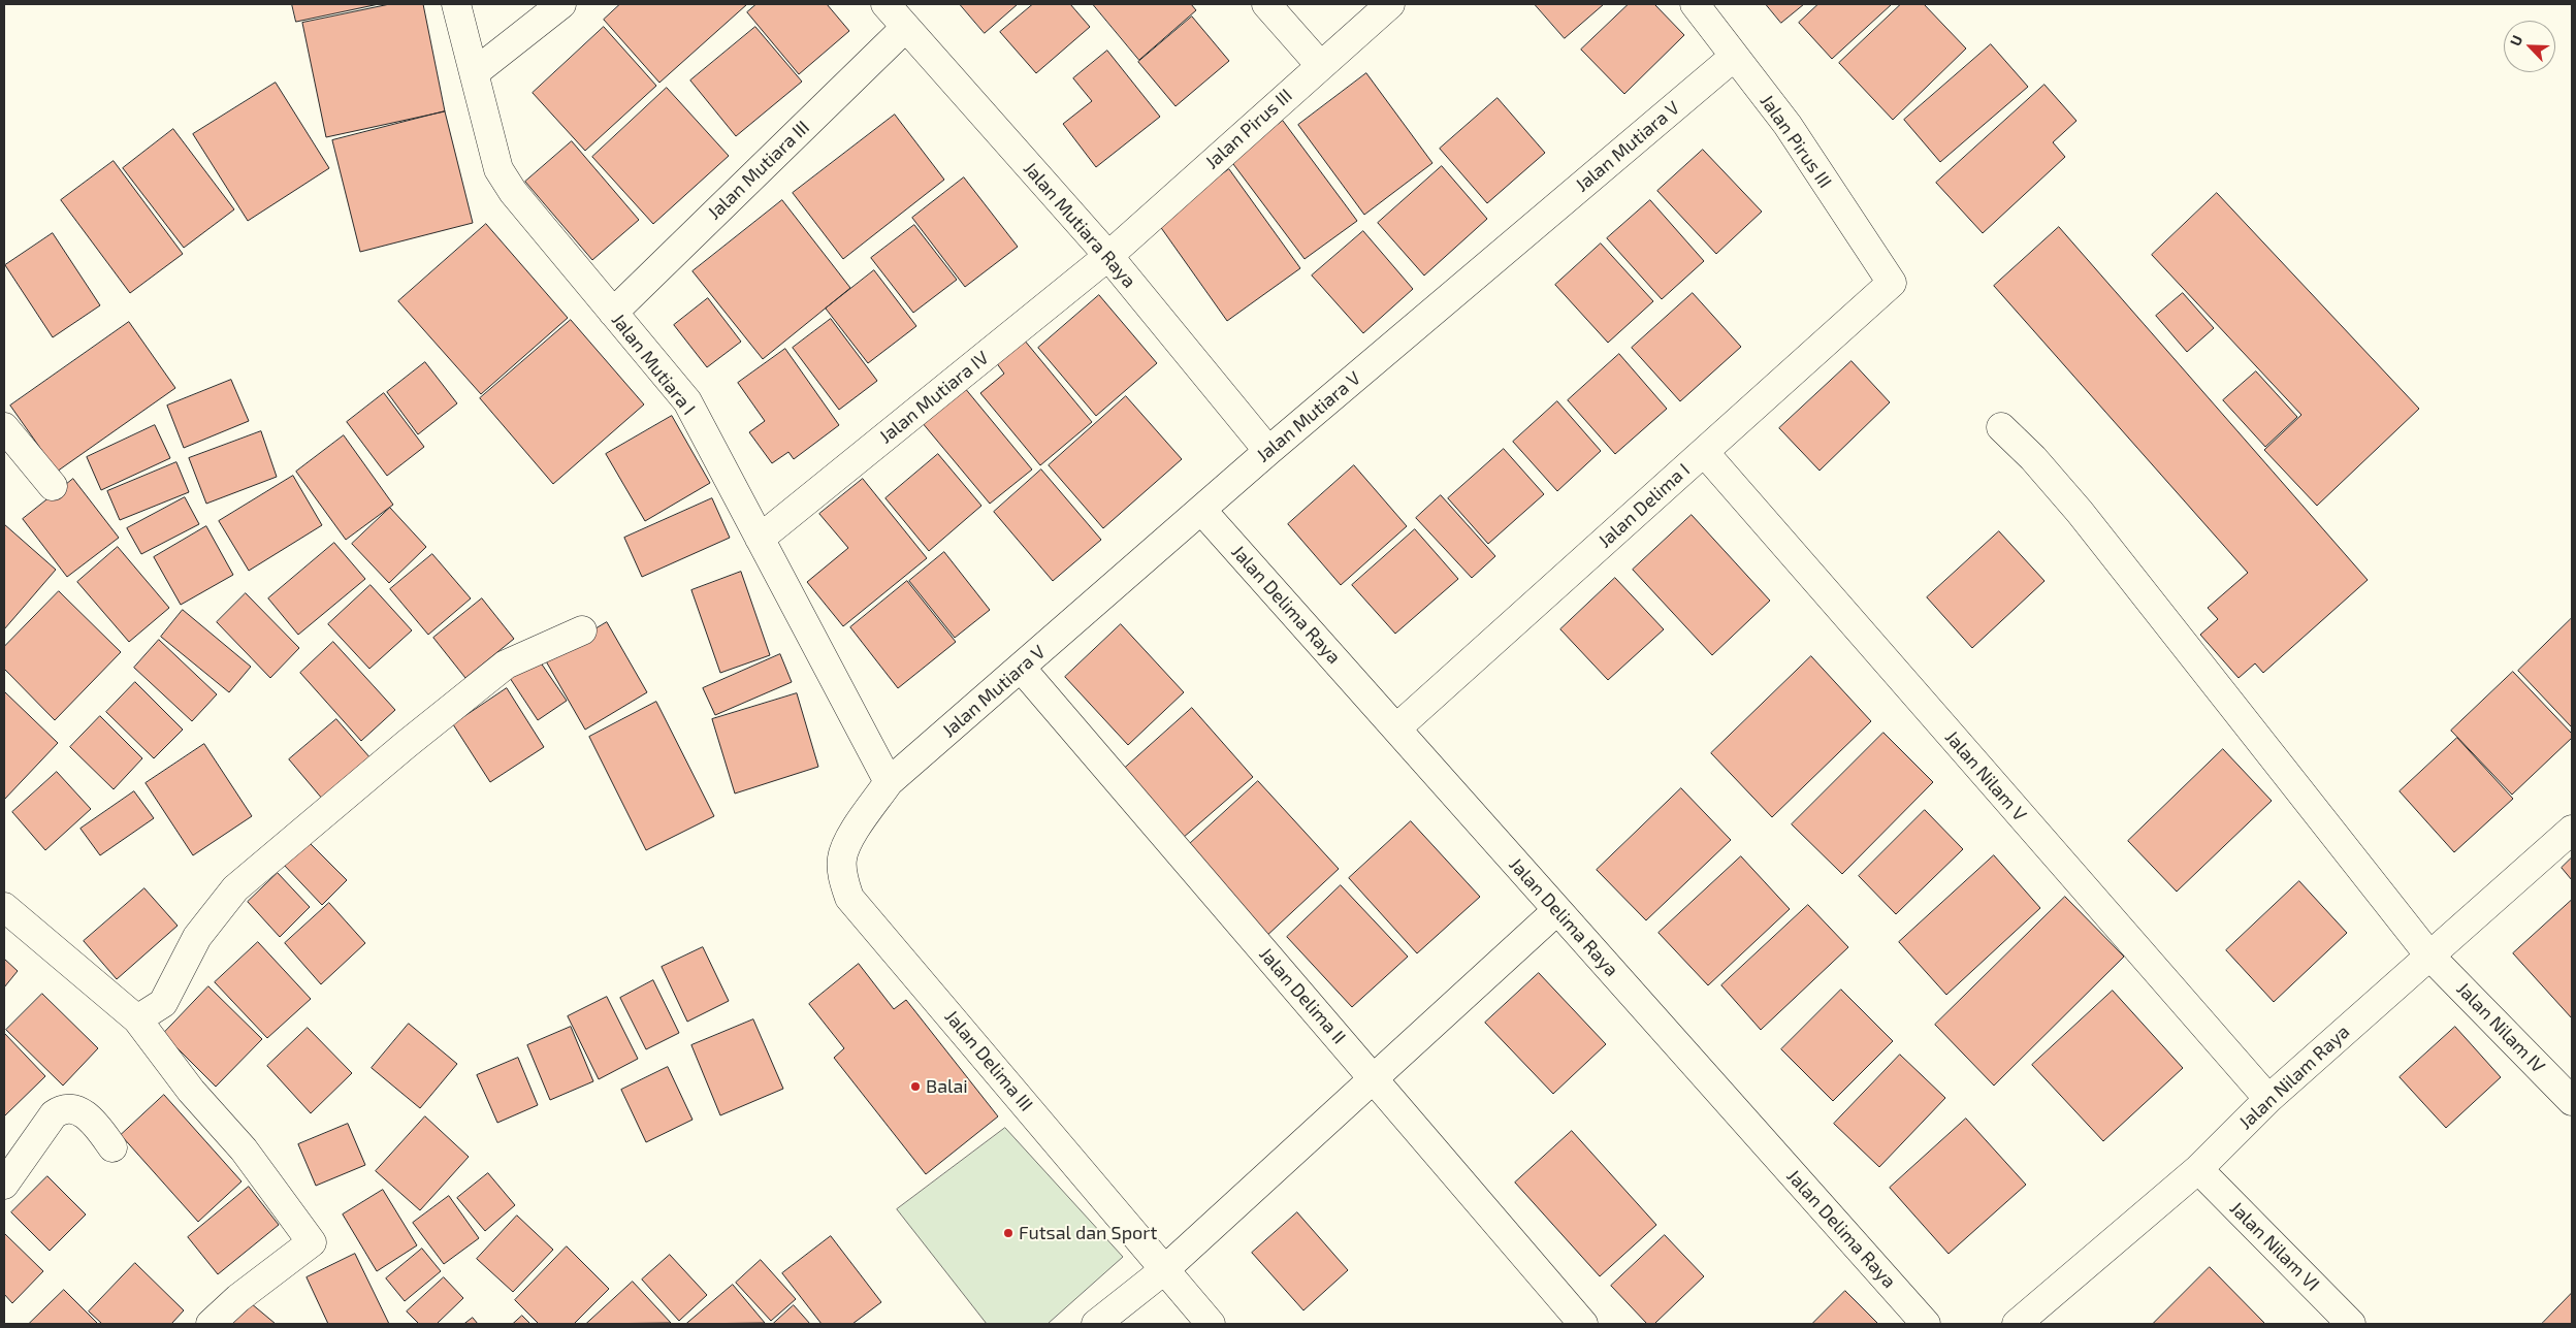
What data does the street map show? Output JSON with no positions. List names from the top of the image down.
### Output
{
  "streets": {
    "street": [
      "Jalan Pirus III",
      "Jalan Mutiara V",
      "Jalan Mutiara III",
      "Jalan Mutiara Raya",
      "Jalan Mutiara I",
      "Jalan Mutiara IV",
      "Jalan Delima I",
      "Jalan Delima Raya",
      "Jalan Nilam V",
      "Jalan Delima II",
      "Jalan Nilam IV",
      "Jalan Delima III",
      "Jalan Nilam Raya",
      "Jalan Nilam VI"
    ]
  },
  "crossings": [
    ["Jalan Pirus III", "Jalan Mutiara V"],
    ["Jalan Pirus III", "Jalan Mutiara Raya"],
    ["Jalan Pirus III", "Jalan Mutiara IV"],
    ["Jalan Pirus III", "Jalan Delima I"],
    ["Jalan Mutiara V", "Jalan Mutiara Raya"],
    ["Jalan Mutiara V", "Jalan Mutiara I"],
    ["Jalan Mutiara V", "Jalan Delima Raya"],
    ["Jalan Mutiara V", "Jalan Delima II"],
    ["Jalan Mutiara V", "Jalan Delima III"],
    ["Jalan Mutiara III", "Jalan Mutiara Raya"],
    ["Jalan Mutiara III", "Jalan Mutiara I"],
    ["Jalan Mutiara Raya", "Jalan Mutiara IV"],
    ["Jalan Mutiara I", "Jalan Mutiara IV"],
    ["Jalan Mutiara I", "Jalan Delima III"],
    ["Jalan Delima I", "Jalan Delima Raya"],
    ["Jalan Delima I", "Jalan Nilam V"],
    ["Jalan Nilam V", "Jalan Nilam Raya"],
    ["Jalan Nilam IV", "Jalan Nilam Raya"],
    ["Jalan Nilam Raya", "Jalan Nilam VI"]
  ],
  "places": ["Balai", "Futsal dan Sport"],
  "north": "top left"
}
